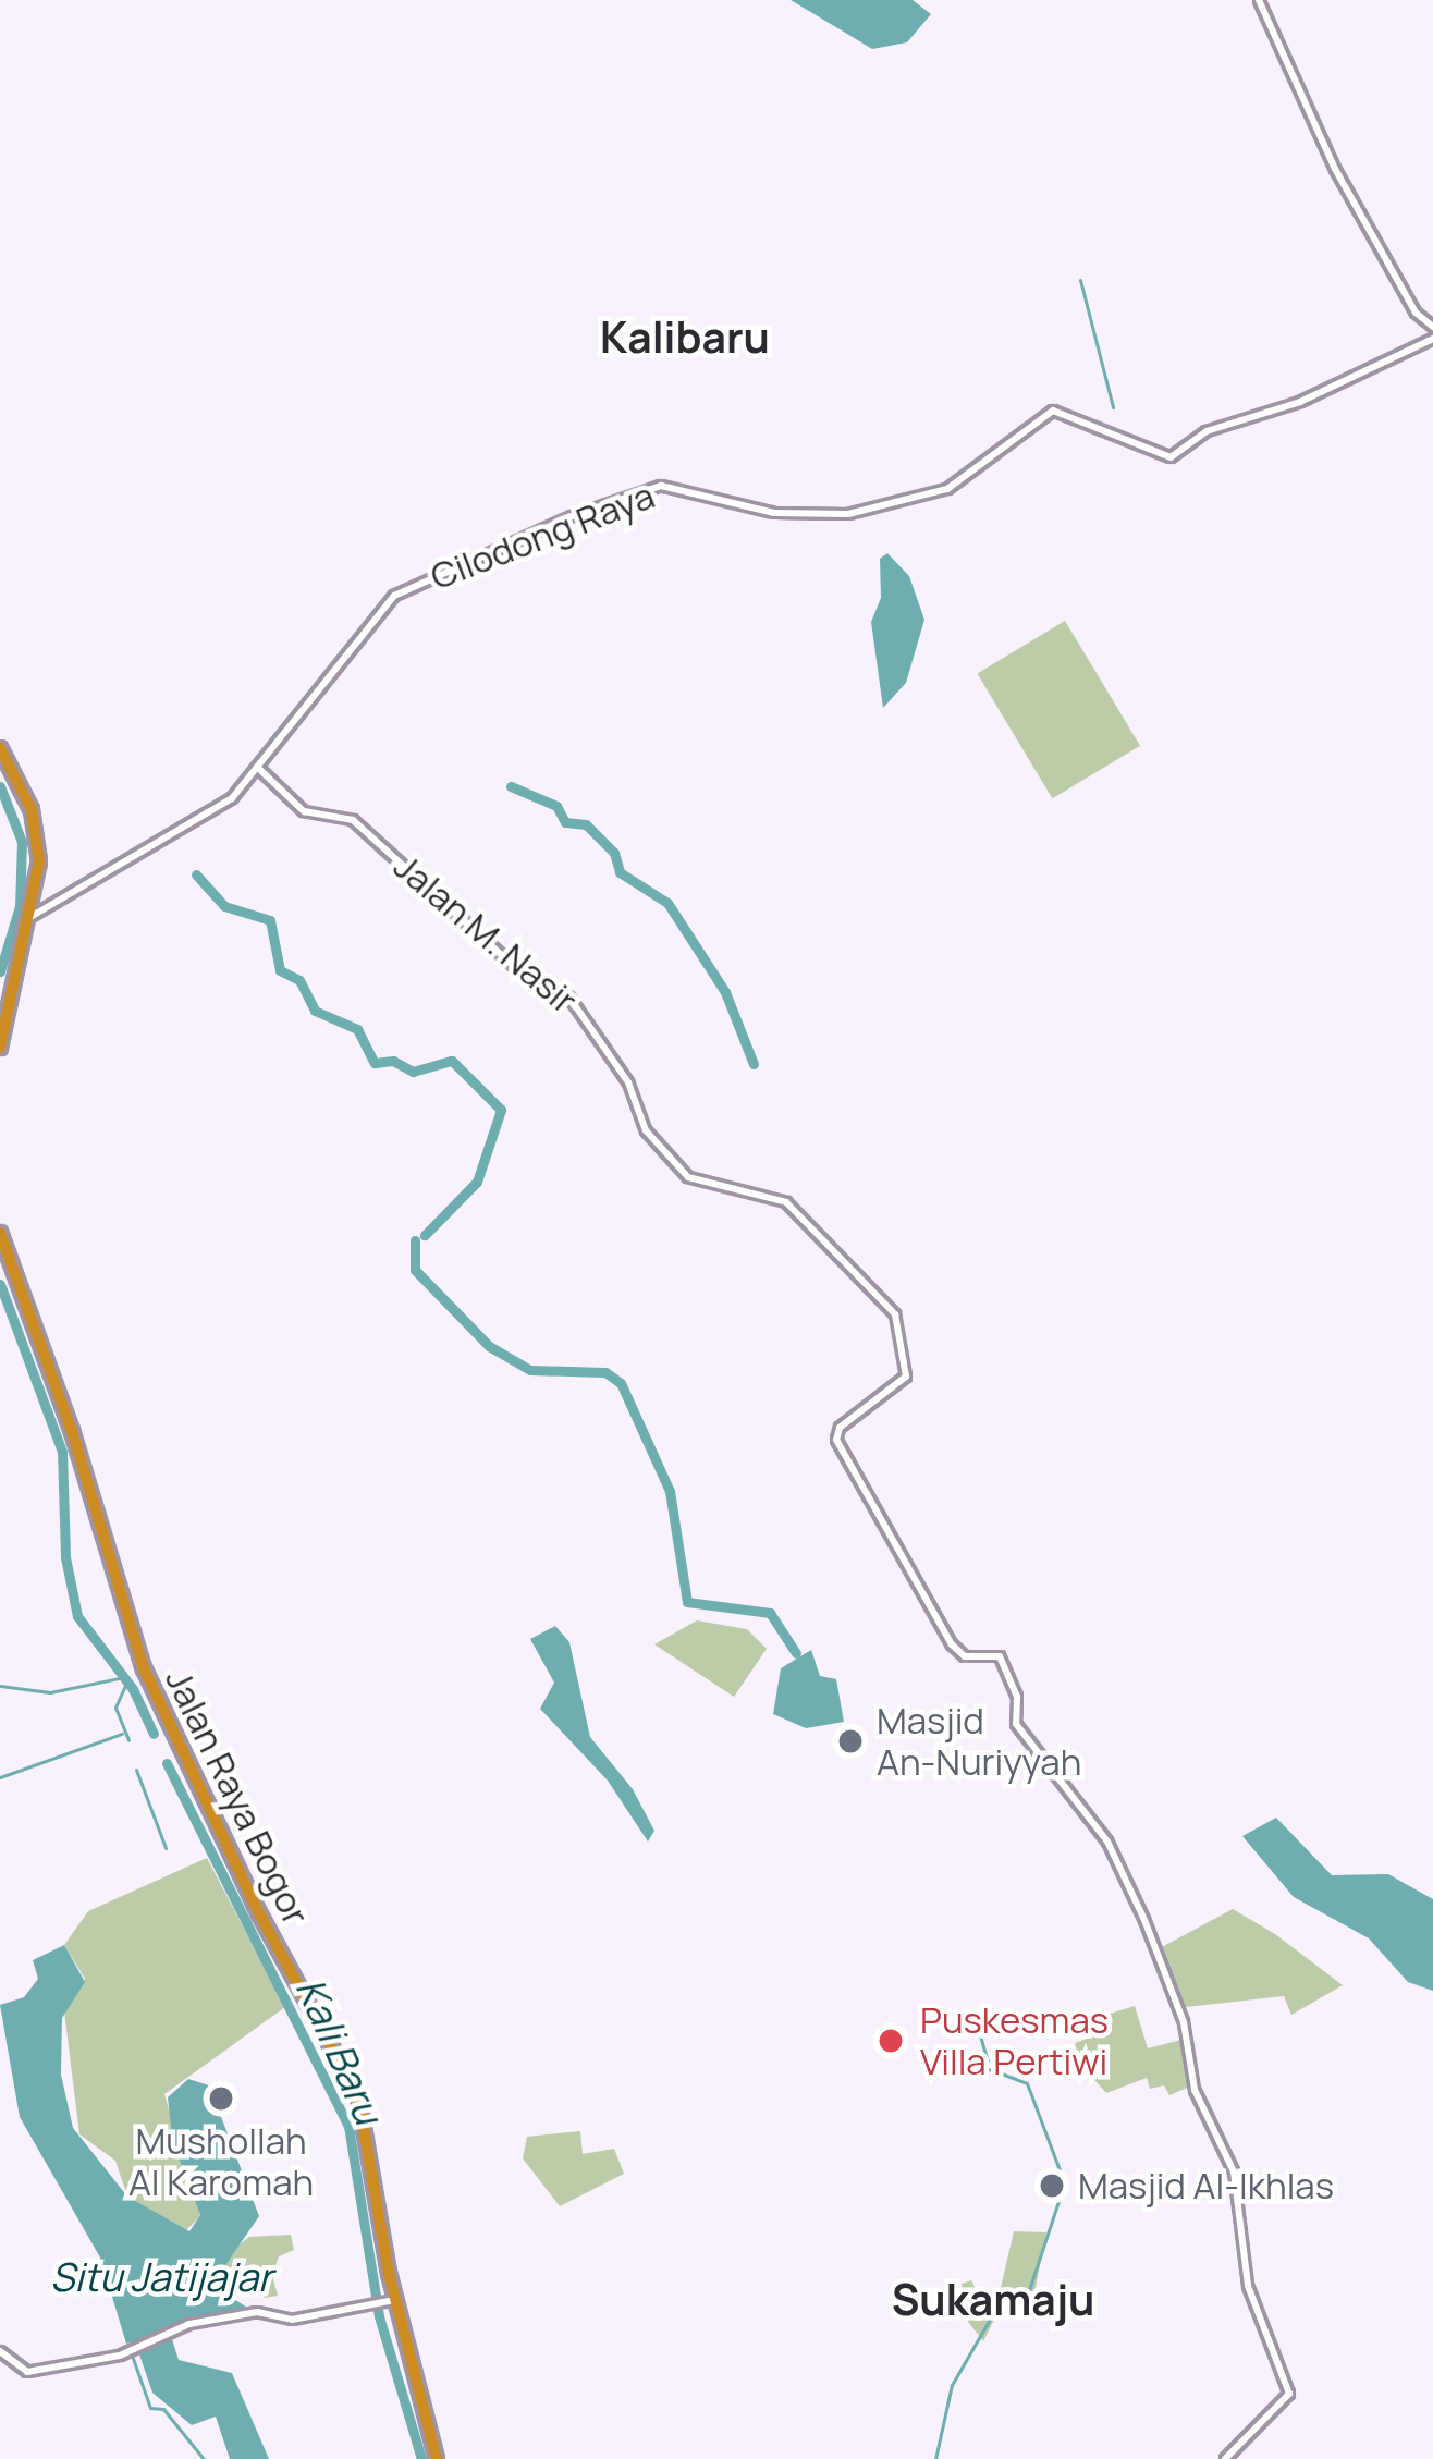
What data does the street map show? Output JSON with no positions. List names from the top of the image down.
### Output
{
  "streets": {
    "highway": ["Jalan Raya Bogor"],
    "street": ["Cilodong Raya", "Jalan M. Nasir"]
  },
  "crossings": [
    ["Cilodong Raya", "Jalan M. Nasir"]
  ],
  "districts": ["Kalibaru", "Sukamaju"],
  "water": ["Kali Baru", "Situ Jatijajar"],
  "places": [
    "Masjid An-Nuriyyah",
    "Puskesmas Villa Pertiwi",
    "Mushollah Al Karomah",
    "Masjid Al-Ikhlas"
  ]
}
